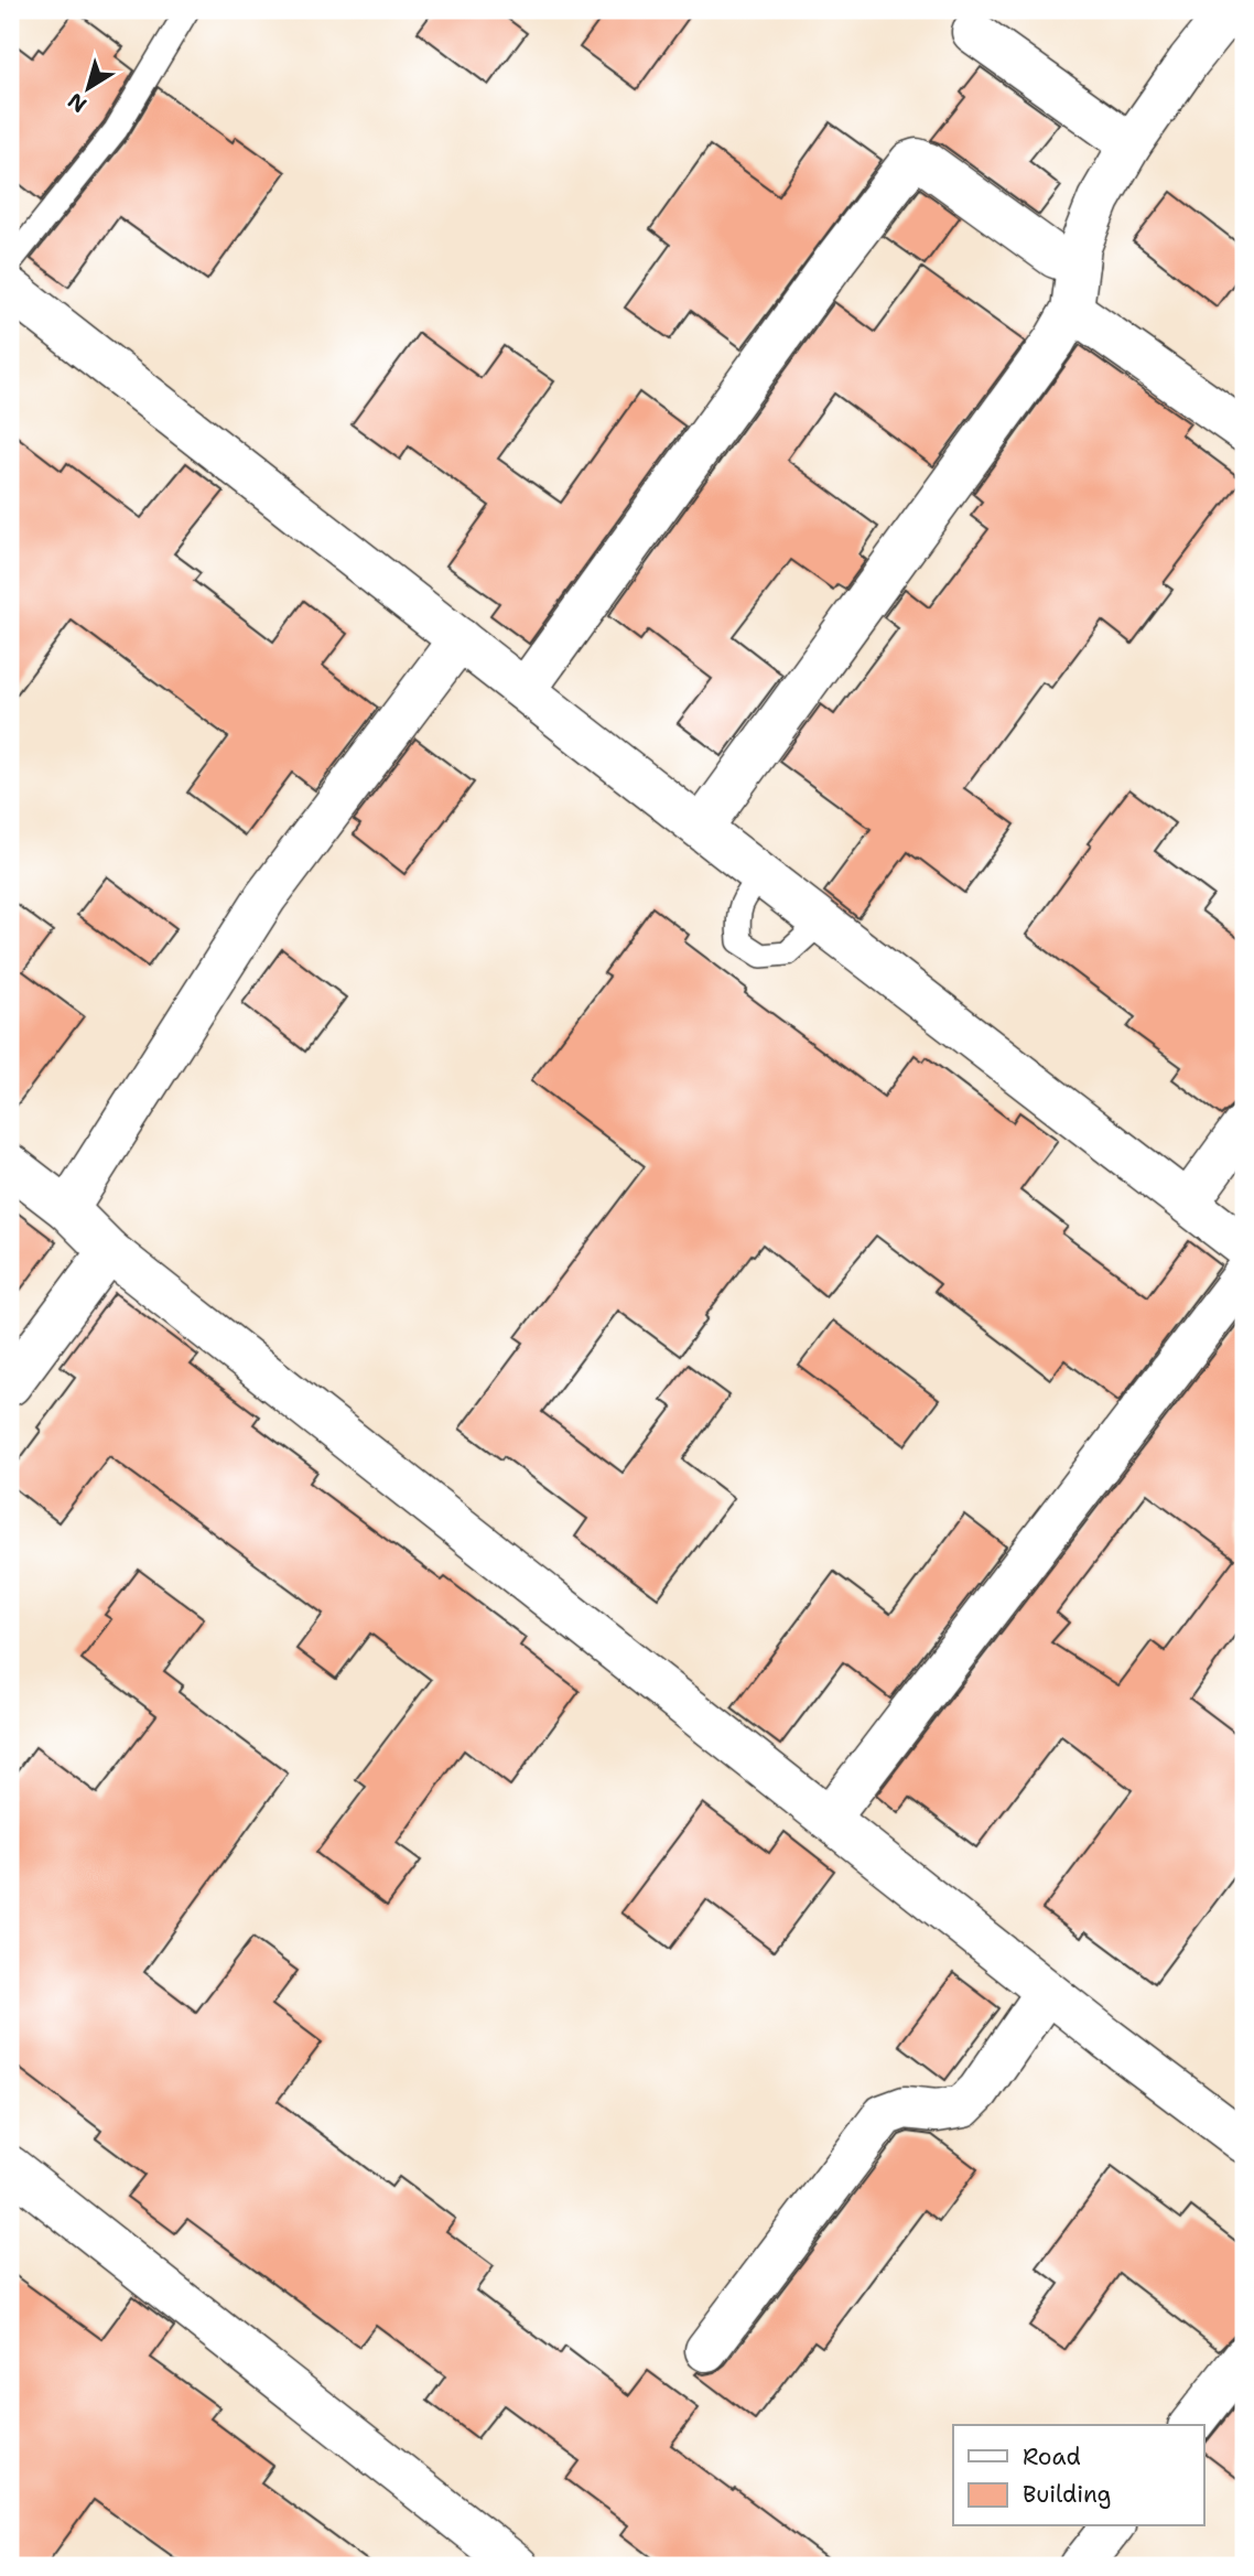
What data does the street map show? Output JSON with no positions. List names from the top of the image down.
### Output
{
  "legend": ["Road", "Building"],
  "north": "bottom left"
}
